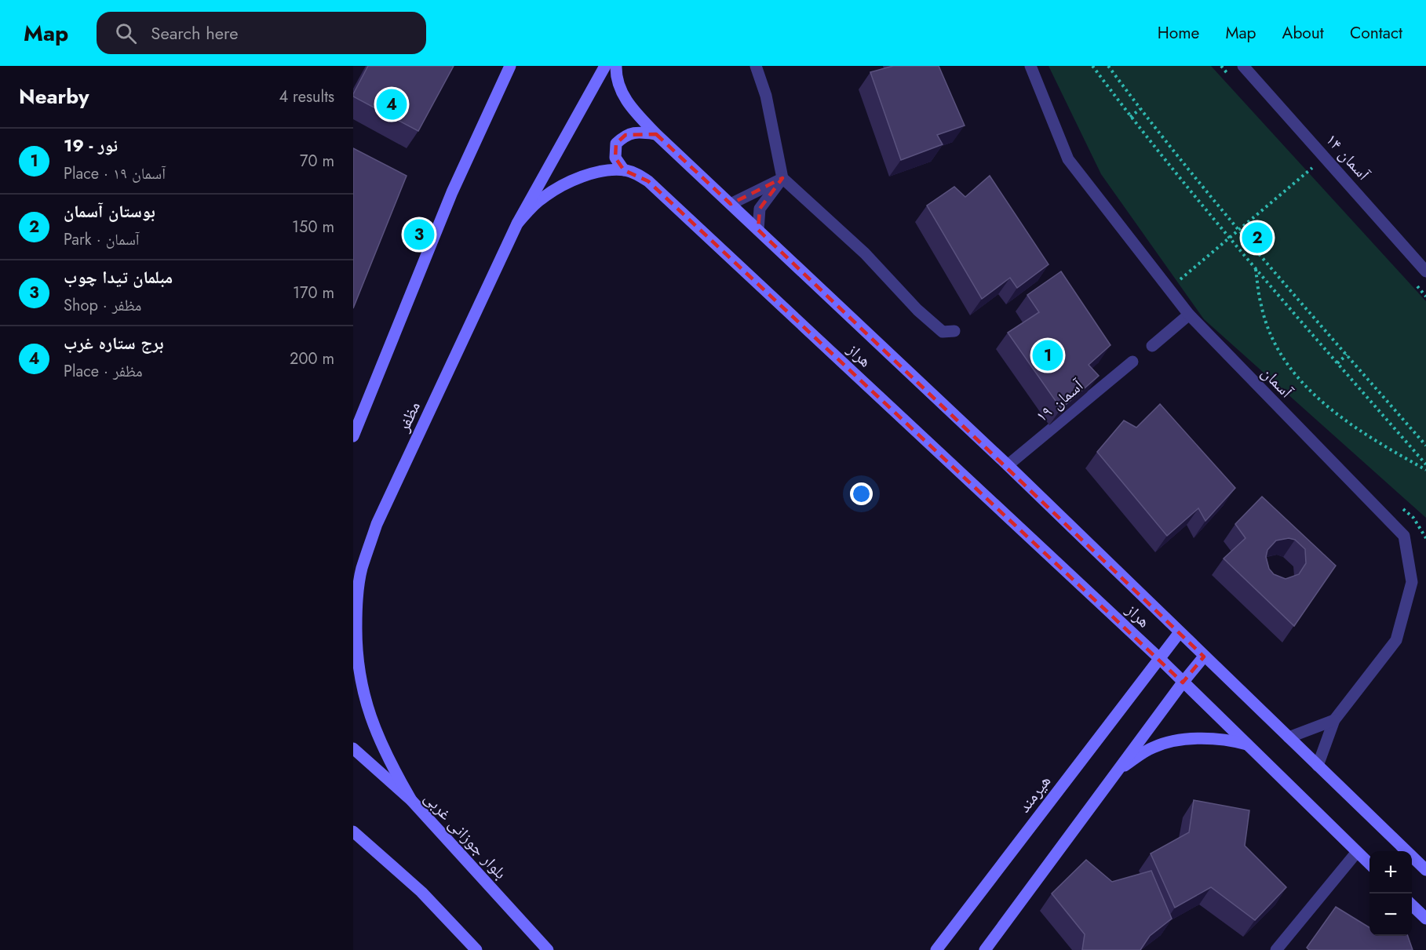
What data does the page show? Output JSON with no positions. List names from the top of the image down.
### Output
{
  "streets": {
    "street": [
      "آسمان ۱۴",
      "هراز",
      "آسمان",
      "آسمان ۱۹",
      "مظفر",
      "هیرمند",
      "بلوار جوزانی غربی"
    ]
  },
  "crossings": [
    ["هراز", "آسمان ۱۹"],
    ["هراز", "مظفر"],
    ["هراز", "هیرمند"],
    ["مظفر", "بلوار جوزانی غربی"]
  ],
  "page": {
    "header": "Map",
    "search": "Search here",
    "nav": [
      "Home",
      "Map",
      "About",
      "Contact"
    ],
    "heading": ["Nearby", "4 results"],
    "pins": [
      "4",
      "3",
      "2",
      "1"
    ],
    "list": [
      {
        "mark": "1",
        "name": "19 - نور",
        "note": "Place · آسمان ۱۹",
        "value": "70 m"
      },
      {
        "mark": "2",
        "name": "بوستان آسمان",
        "note": "Park · آسمان",
        "value": "150 m"
      },
      {
        "mark": "3",
        "name": "مبلمان تیدا چوب",
        "note": "Shop · مظفر",
        "value": "170 m"
      },
      {
        "mark": "4",
        "name": "برج ستاره غرب",
        "note": "Place · مظفر",
        "value": "200 m"
      }
    ],
    "map_buttons": ["+", "−"]
  }
}
